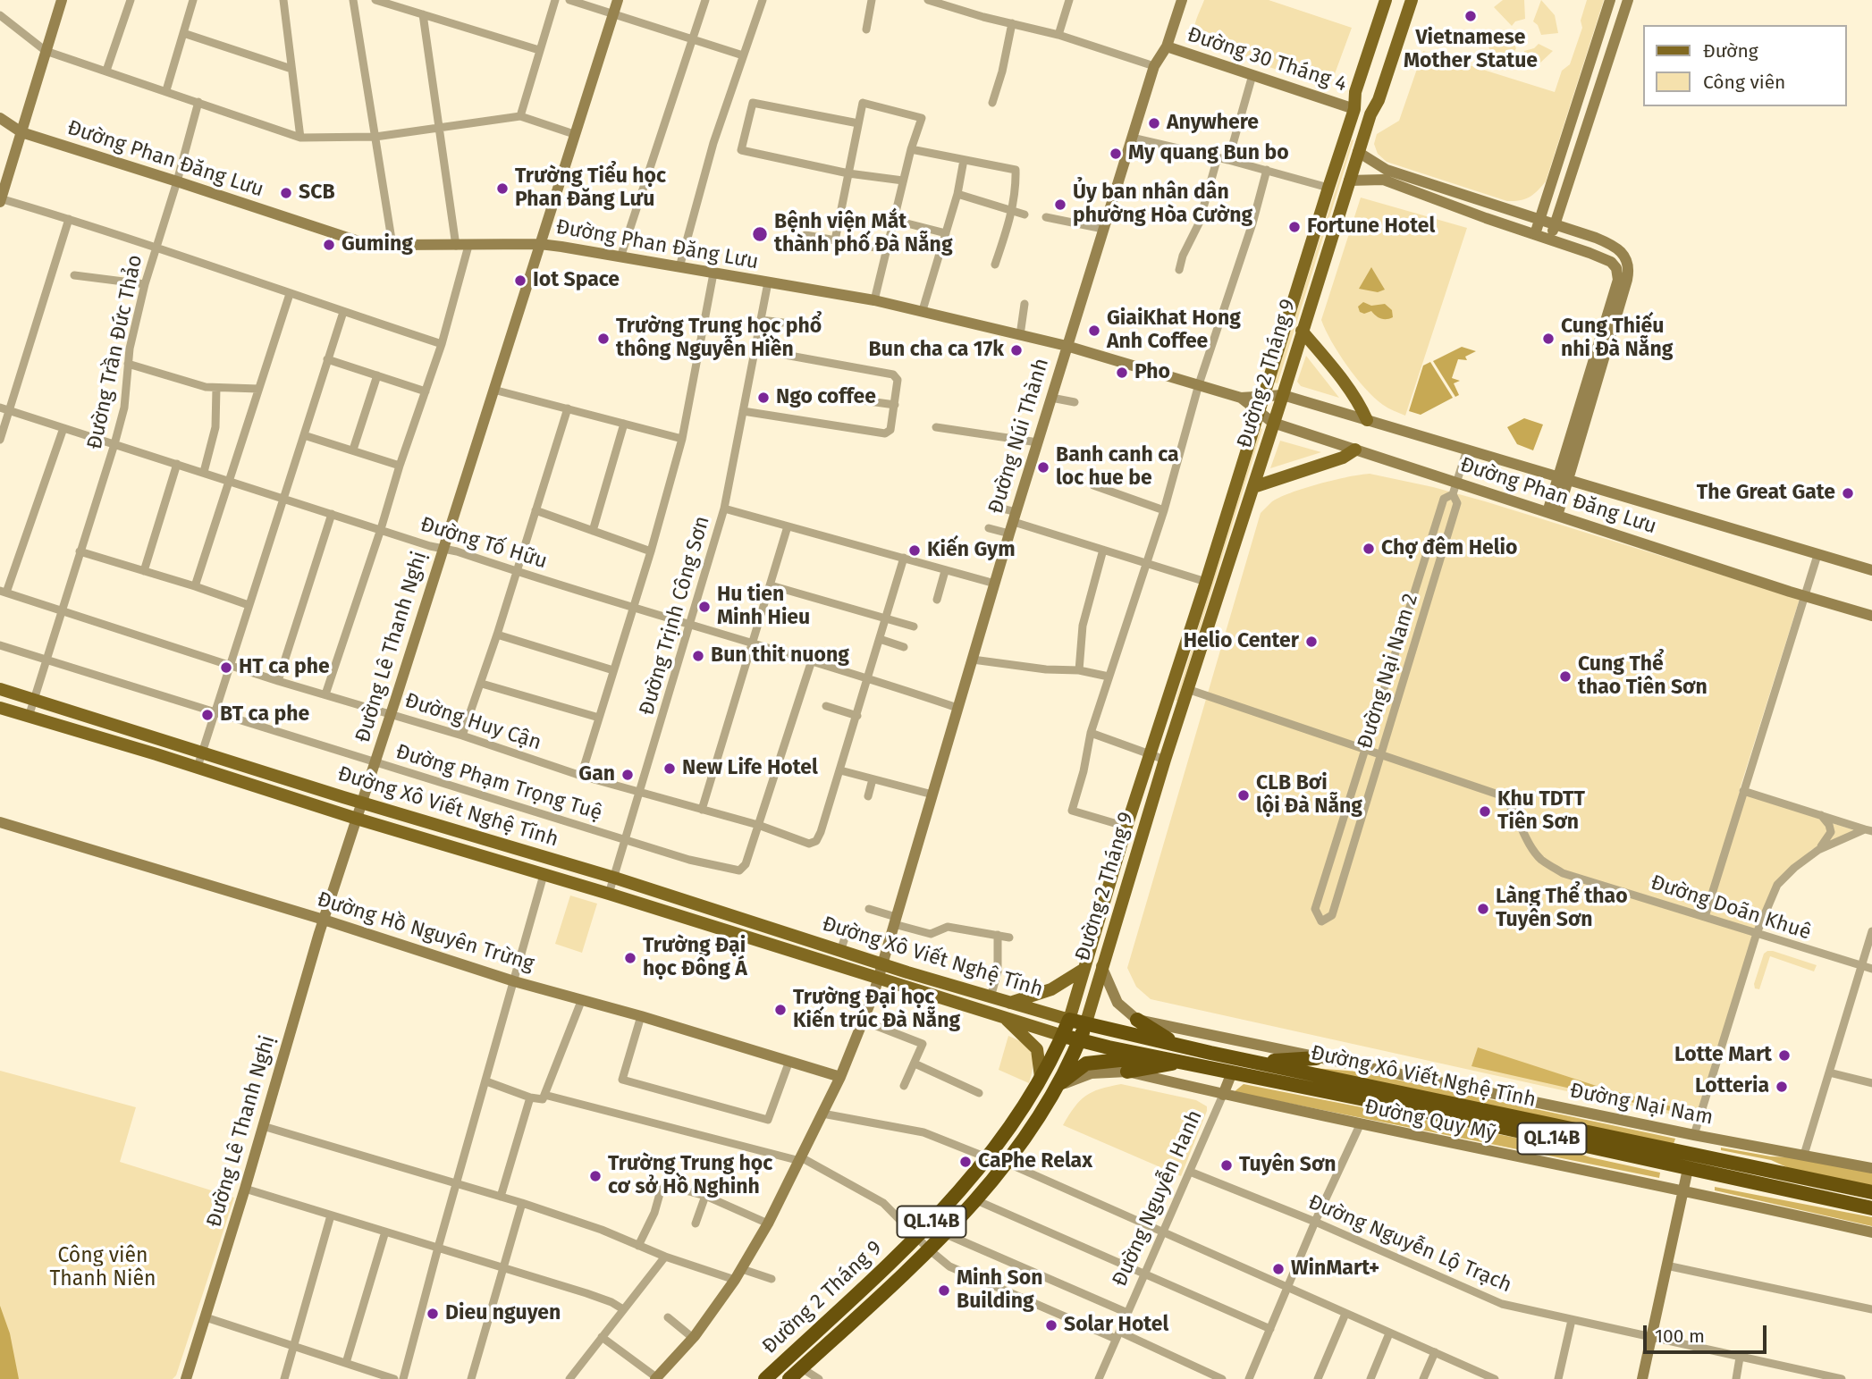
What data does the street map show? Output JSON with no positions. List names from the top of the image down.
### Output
{
  "streets": {
    "highway": ["Đường 2 Tháng 9", "Đường Xô Viết Nghệ Tĩnh", "QL.14B"],
    "street": [
      "Đường 30 Tháng 4",
      "Đường Phan Đăng Lưu",
      "Đường Trần Đức Thảo",
      "Đường Núi Thành",
      "Đường Tố Hữu",
      "Đường Trịnh Công Sơn",
      "Đường Lê Thanh Nghị",
      "Đường Nại Nam 2",
      "Đường Huy Cận",
      "Đường Phạm Trọng Tuệ",
      "Đường Doãn Khuê",
      "Đường Hồ Nguyên Trừng",
      "Đường Nại Nam",
      "Đường Quy Mỹ",
      "Đường Nguyễn Hanh",
      "Đường Nguyễn Lộ Trạch"
    ]
  },
  "crossings": [
    ["Đường 30 Tháng 4", "Đường 2 Tháng 9"],
    ["Đường 30 Tháng 4", "Đường Núi Thành"],
    ["Đường Phan Đăng Lưu", "Đường Trần Đức Thảo"],
    ["Đường Phan Đăng Lưu", "Đường 2 Tháng 9"],
    ["Đường Phan Đăng Lưu", "Đường Núi Thành"],
    ["Đường Phan Đăng Lưu", "Đường Lê Thanh Nghị"],
    ["Đường Phan Đăng Lưu", "Đường Nại Nam 2"],
    ["Đường Trần Đức Thảo", "Đường Tố Hữu"],
    ["Đường Trần Đức Thảo", "Đường Huy Cận"],
    ["Đường Trần Đức Thảo", "Đường Phạm Trọng Tuệ"],
    ["Đường Trần Đức Thảo", "Đường Xô Viết Nghệ Tĩnh"],
    ["Đường 2 Tháng 9", "Đường Xô Viết Nghệ Tĩnh"],
    ["Đường 2 Tháng 9", "Đường Doãn Khuê"],
    ["Đường 2 Tháng 9", "Đường Quy Mỹ"],
    ["Đường 2 Tháng 9", "QL.14B"],
    ["Đường Núi Thành", "Đường Tố Hữu"],
    ["Đường Núi Thành", "Đường Trịnh Công Sơn"],
    ["Đường Núi Thành", "Đường Xô Viết Nghệ Tĩnh"],
    ["Đường Núi Thành", "Đường Hồ Nguyên Trừng"],
    ["Đường Tố Hữu", "Đường Trịnh Công Sơn"],
    ["Đường Tố Hữu", "Đường Lê Thanh Nghị"],
    ["Đường Tố Hữu", "Đường Phạm Trọng Tuệ"],
    ["Đường Trịnh Công Sơn", "Đường Huy Cận"],
    ["Đường Trịnh Công Sơn", "Đường Phạm Trọng Tuệ"],
    ["Đường Trịnh Công Sơn", "Đường Xô Viết Nghệ Tĩnh"],
    ["Đường Lê Thanh Nghị", "Đường Huy Cận"],
    ["Đường Lê Thanh Nghị", "Đường Phạm Trọng Tuệ"],
    ["Đường Lê Thanh Nghị", "Đường Xô Viết Nghệ Tĩnh"],
    ["Đường Lê Thanh Nghị", "Đường Hồ Nguyên Trừng"],
    ["Đường Nại Nam 2", "Đường Doãn Khuê"],
    ["Đường Huy Cận", "Đường Phạm Trọng Tuệ"],
    ["Đường Xô Viết Nghệ Tĩnh", "QL.14B"],
    ["Đường Xô Viết Nghệ Tĩnh", "Đường Nguyễn Hanh"],
    ["Đường Quy Mỹ", "Đường Nguyễn Hanh"],
    ["Đường Nguyễn Hanh", "Đường Nguyễn Lộ Trạch"]
  ],
  "parks": ["Công viên Thanh Niên"],
  "places": [
    "Vietnamese Mother Statue",
    "Anywhere",
    "My quang Bun bo",
    "Trường Tiểu học Phan Đăng Lưu",
    "SCB",
    "Ủy ban nhân dân phường Hòa Cường",
    "Fortune Hotel",
    "Bệnh viện Mắt thành phố Đà Nẵng",
    "Guming",
    "Iot Space",
    "GiaiKhat Hong Anh Coffee",
    "Trường Trung học phổ thông Nguyễn Hiền",
    "Cung Thiếu nhi Đà Nẵng",
    "Bun cha ca 17k",
    "Pho",
    "Ngo coffee",
    "Banh canh ca loc hue be",
    "The Great Gate",
    "Chợ đêm Helio",
    "Kiến Gym",
    "Hu tien Minh Hieu",
    "Helio Center",
    "Bun thit nuong",
    "HT ca phe",
    "Cung Thể thao Tiên Sơn",
    "BT ca phe",
    "New Life Hotel",
    "Gan",
    "CLB Bơi lội Đà Nẵng",
    "Khu TDTT Tiên Sơn",
    "Làng Thể thao Tuyên Sơn",
    "Trường Đại học Đông Á",
    "Trường Đại học Kiến trúc Đà Nẵng",
    "Lotte Mart",
    "Lotteria",
    "CaPhe Relax",
    "Tuyên Sơn",
    "Trường Trung học cơ sở Hồ Nghinh",
    "WinMart+",
    "Minh Son Building",
    "Dieu nguyen",
    "Solar Hotel"
  ],
  "legend": ["Đường", "Công viên"],
  "scale_bar": "100 m"
}
